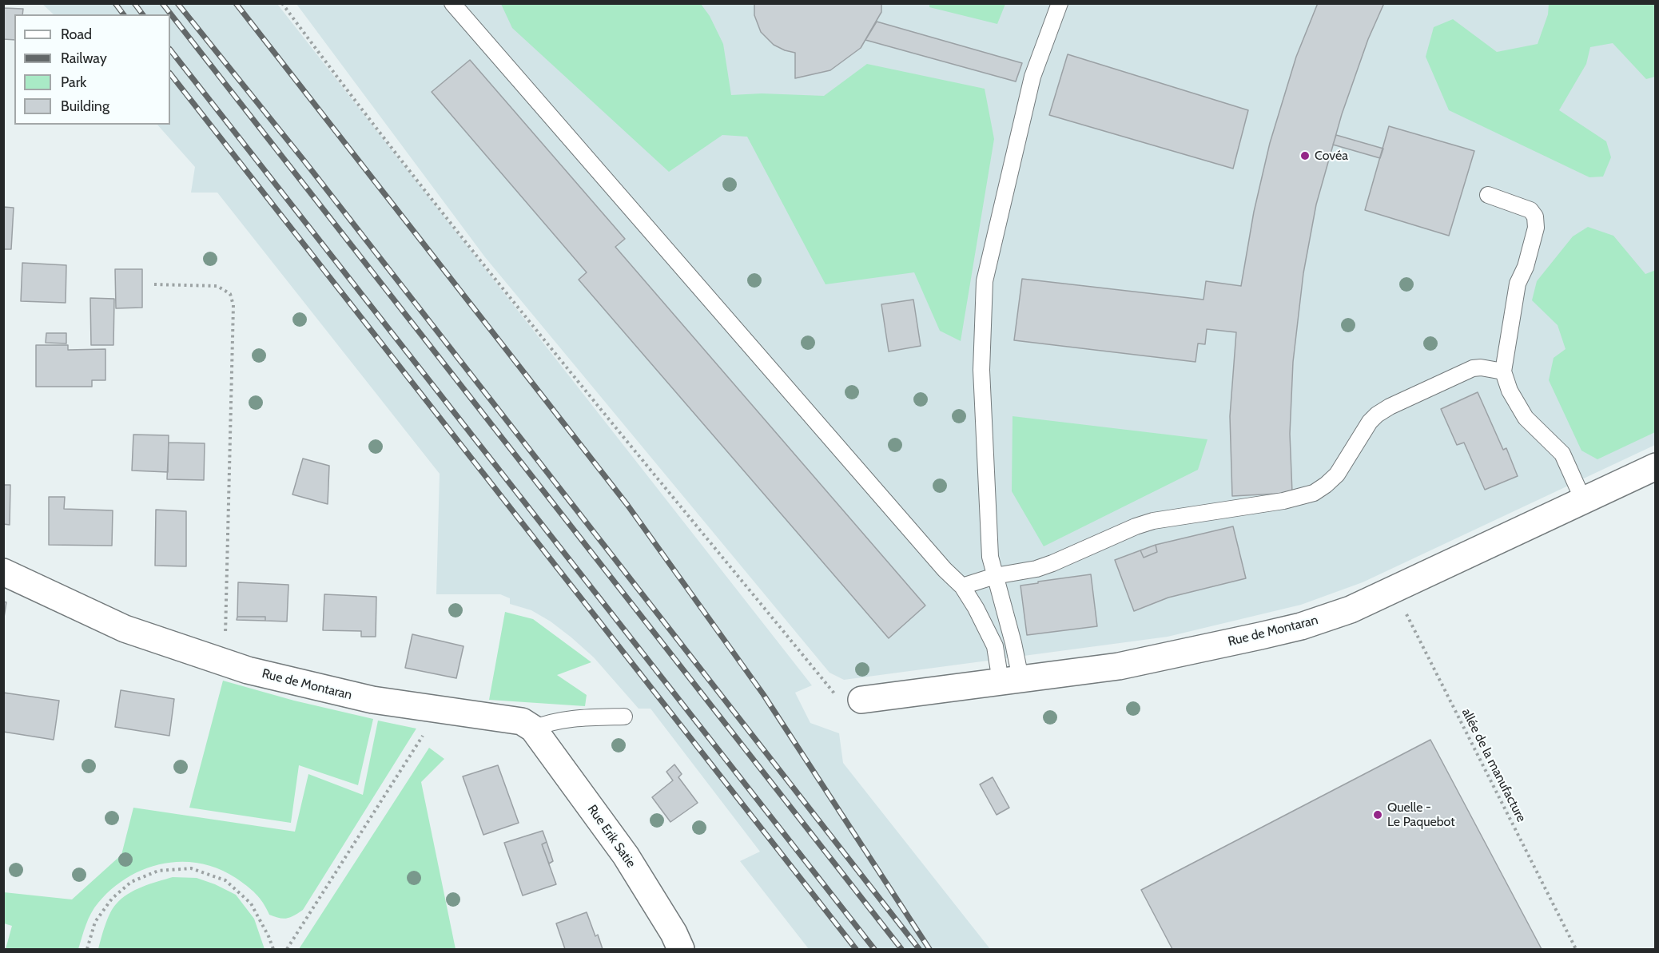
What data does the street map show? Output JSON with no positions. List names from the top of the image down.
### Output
{
  "streets": {
    "street": ["Rue de Montaran", "Rue Erik Satie"],
    "path": ["allée de la manufacture"]
  },
  "crossings": [
    ["Rue de Montaran", "allée de la manufacture"],
    ["Rue de Montaran", "Rue Erik Satie"]
  ],
  "places": ["Covéa", "Quelle - Le Paquebot"],
  "legend": [
    "Road",
    "Railway",
    "Park",
    "Building"
  ]
}
